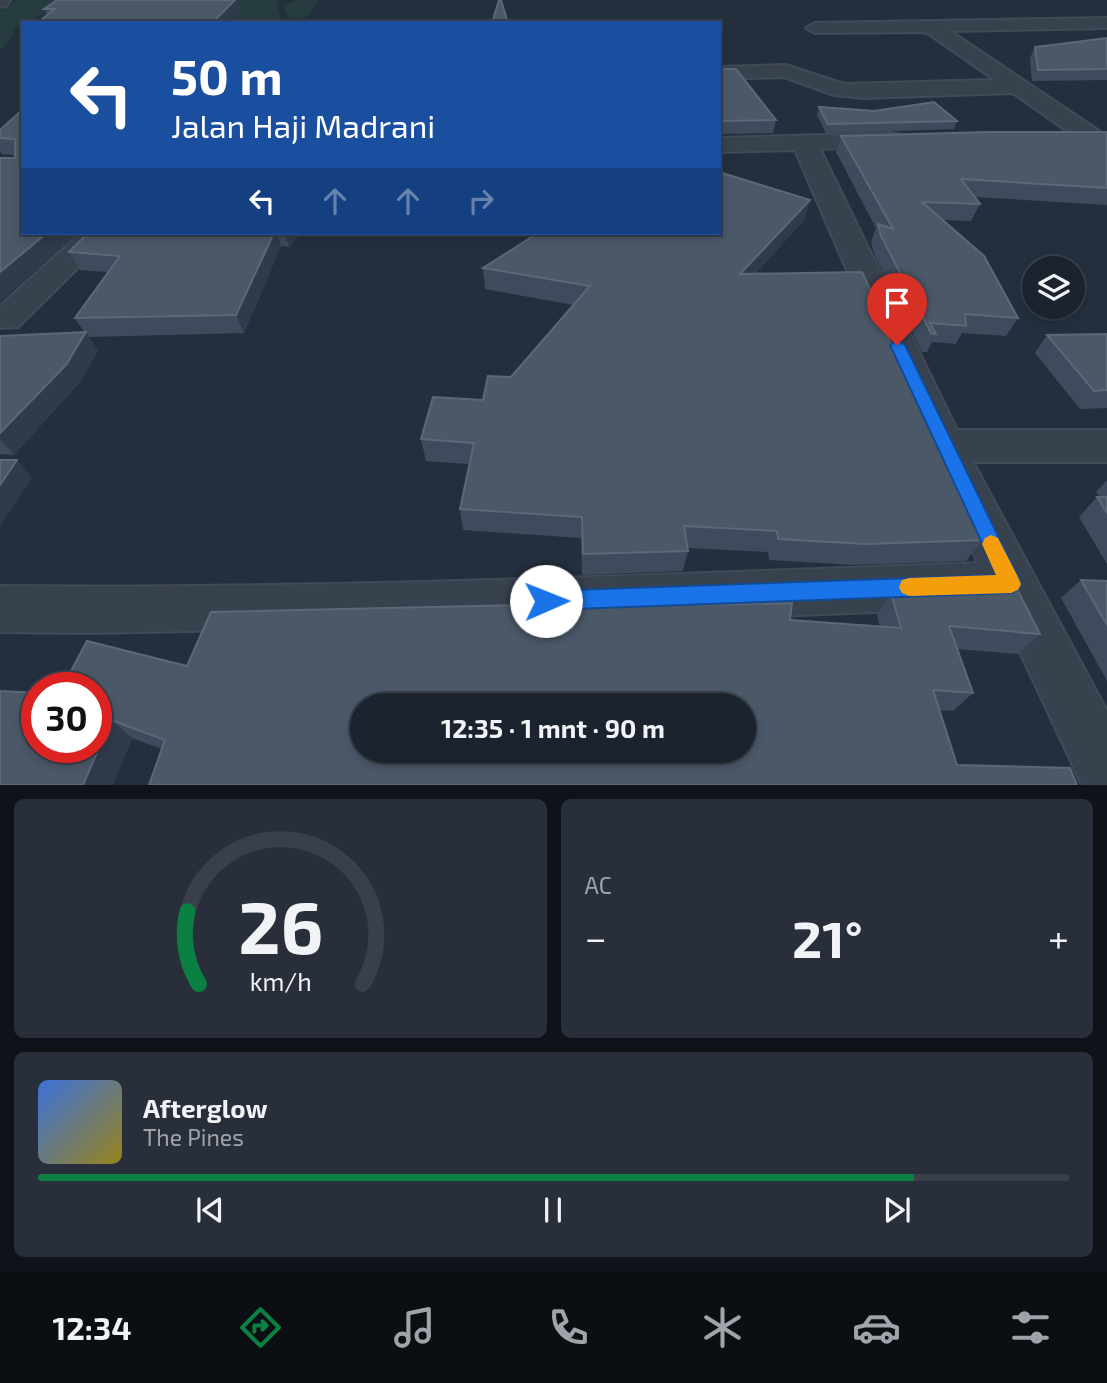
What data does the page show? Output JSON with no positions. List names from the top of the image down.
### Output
{
  "page": {
    "turn": ["50 m", "Jalan Haji Madrani"],
    "limit": "30",
    "trip": "12:35 · 1 mnt · 90 m",
    "tile": "AC",
    "heat": ["−", "21°", "+"],
    "song": ["Afterglow", "The Pines"],
    "tabs": "12:34",
    "gauge": ["26", "km/h"]
  }
}
